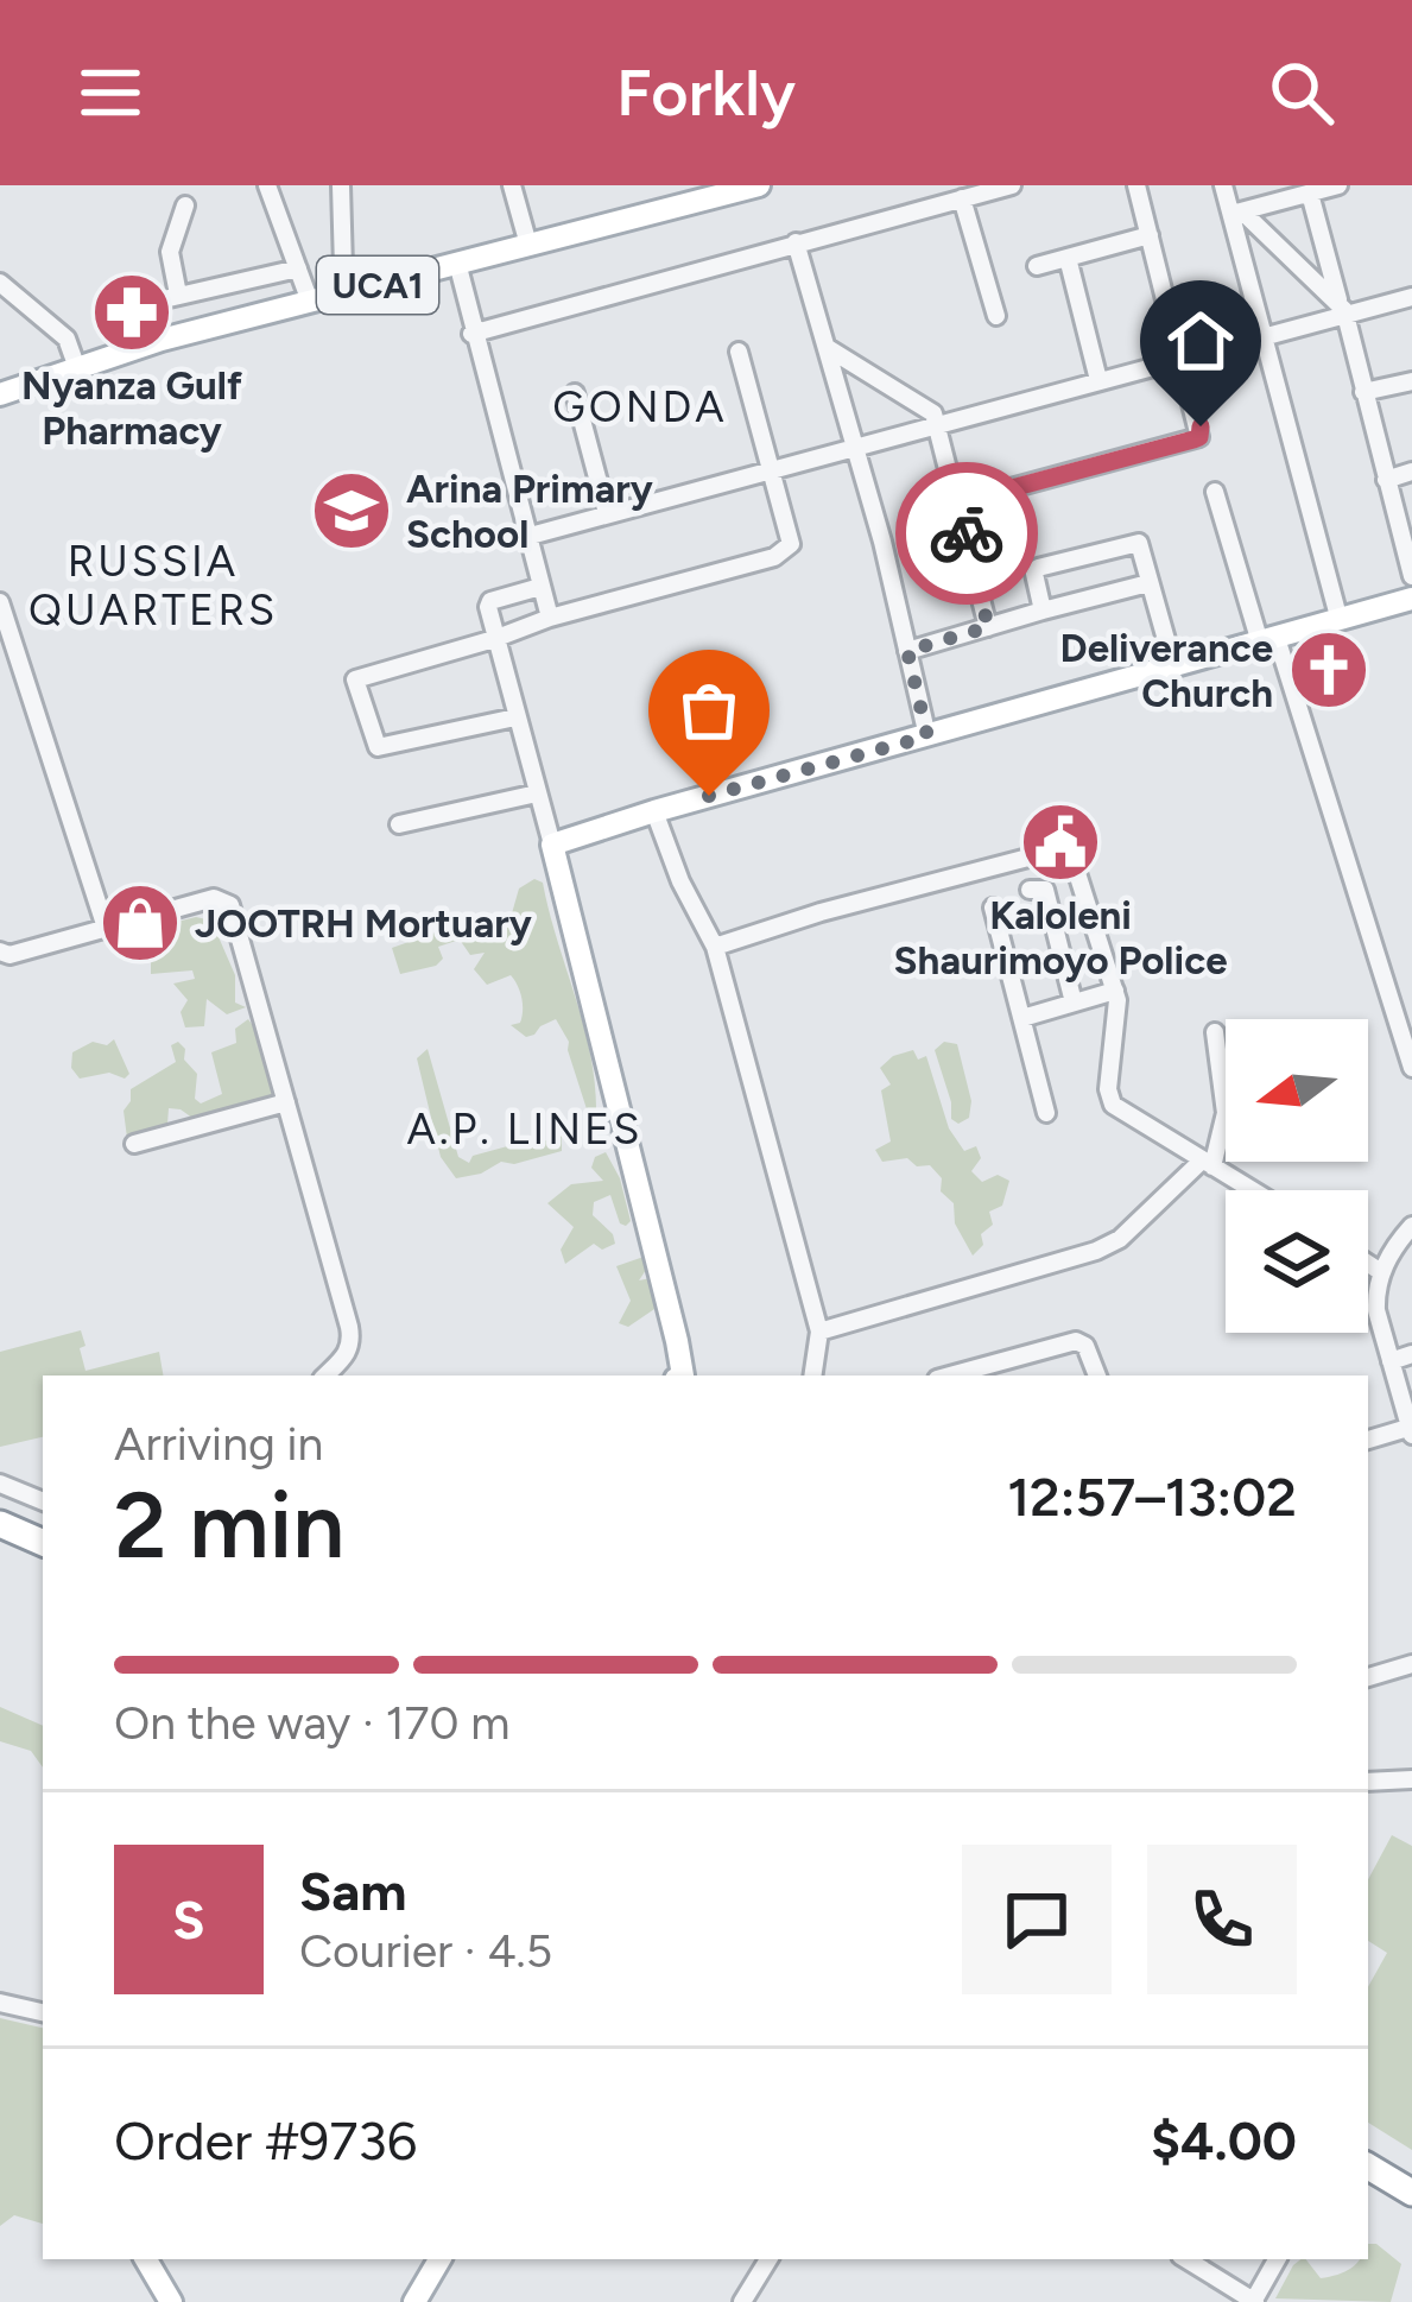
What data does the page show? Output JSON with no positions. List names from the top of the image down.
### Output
{
  "streets": {
    "main road": ["UCA1"]
  },
  "districts": ["GONDA", "RUSSIA QUARTERS", "A.P. LINES"],
  "places": {
    "pharmacy": ["Nyanza Gulf Pharmacy"],
    "school or university": ["Arina Primary School"],
    "church": ["Deliverance Church"],
    "public building": ["Kaloleni Shaurimoyo Police"],
    "shop": ["JOOTRH Mortuary"]
  },
  "north": "left",
  "page": {
    "header": "Forkly",
    "heading": ["2 min", "Arriving in", "12:57–13:02"],
    "panel": [
      "Sam",
      "Courier · 4.5",
      "Order #9736",
      "$4.00"
    ],
    "bar": "On the way · 170 m",
    "round": "S"
  }
}
